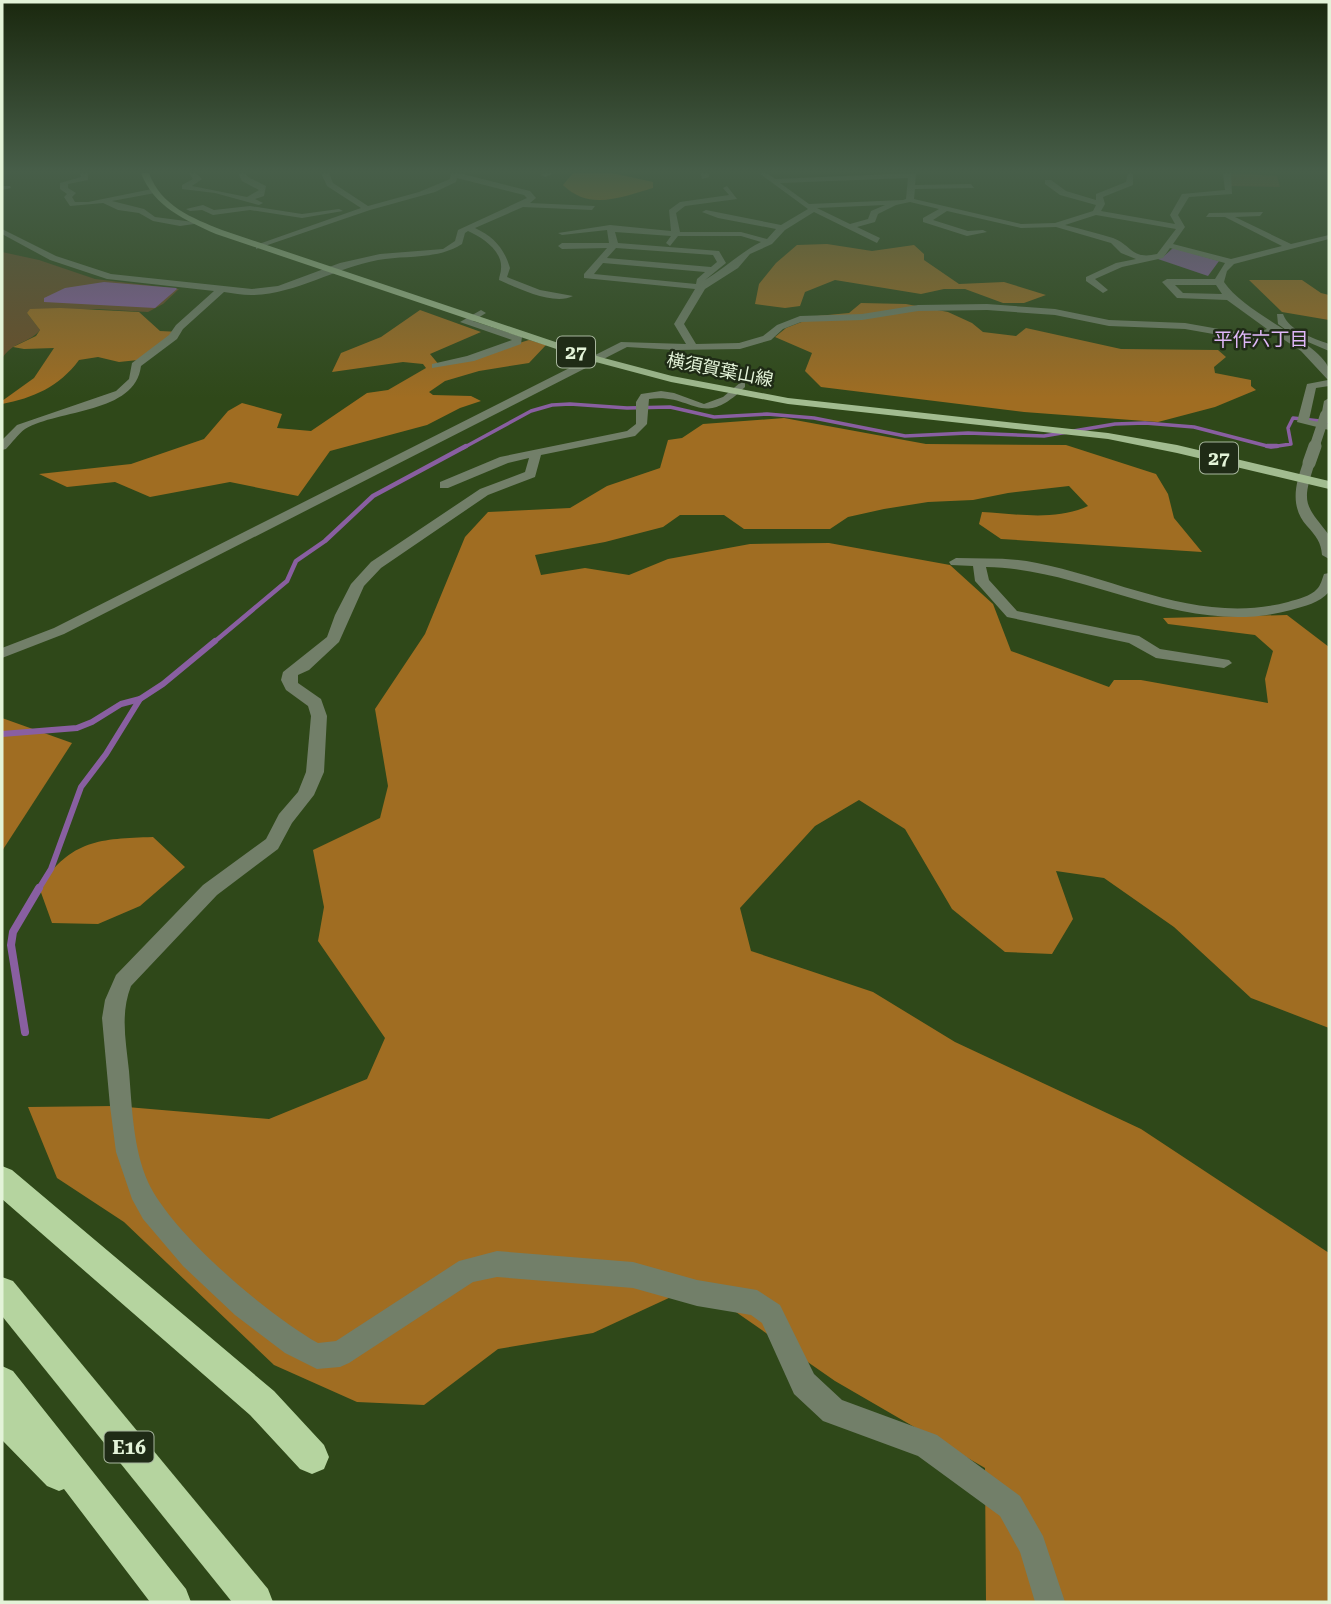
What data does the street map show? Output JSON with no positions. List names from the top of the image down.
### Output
{
  "streets": {
    "highway": ["E16"],
    "main road": ["27", "横須賀葉山線"]
  },
  "districts": ["平作六丁目"]
}
